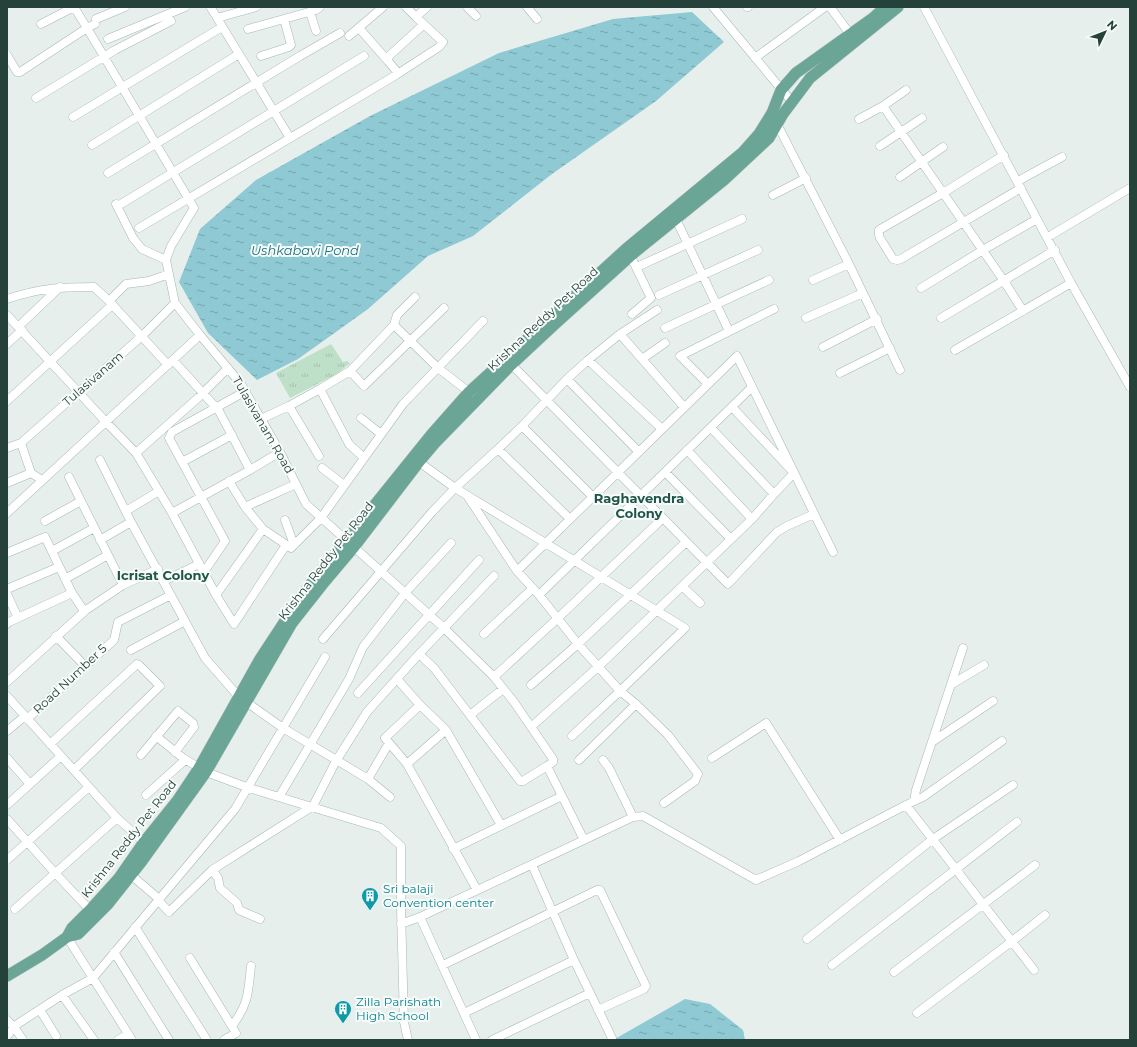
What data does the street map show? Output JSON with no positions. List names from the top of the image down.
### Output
{
  "streets": {
    "main road": ["Krishna Reddy Pet Road"],
    "street": ["Tulasivanam", "Tulasivanam Road", "Road Number 5"]
  },
  "crossings": [
    ["Krishna Reddy Pet Road", "Tulasivanam Road"],
    ["Tulasivanam", "Tulasivanam Road"]
  ],
  "districts": ["Raghavendra Colony", "Icrisat Colony"],
  "water": ["Ushkabavi Pond"],
  "places": {
    "building": ["Sri balaji Convention center", "Zilla Parishath High School"]
  },
  "north": "top right"
}
